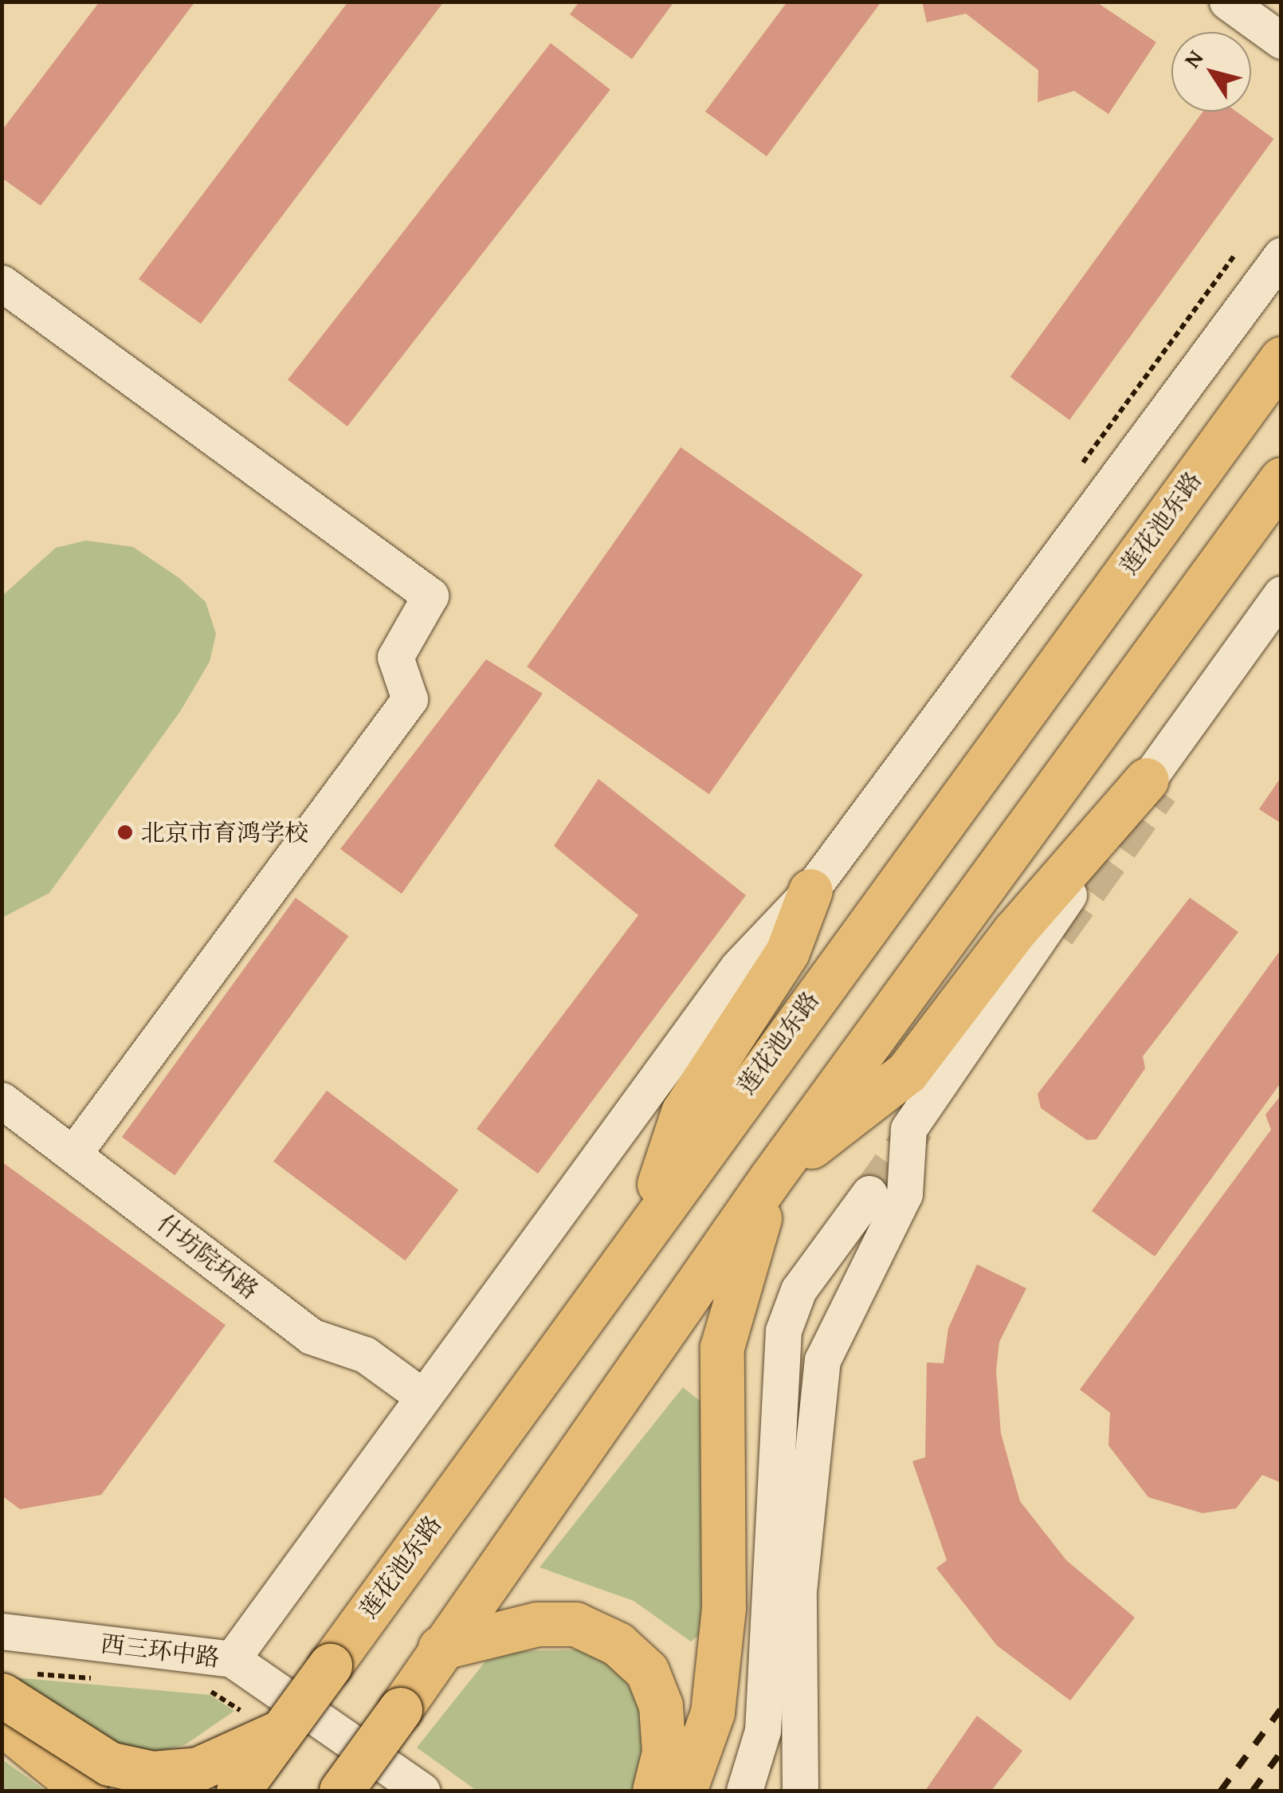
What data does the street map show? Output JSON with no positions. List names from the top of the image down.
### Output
{
  "streets": {
    "highway": ["莲花池东路"],
    "street": ["什坊院环路", "西三环中路"]
  },
  "places": ["北京市育鸿学校"],
  "north": "top left"
}
